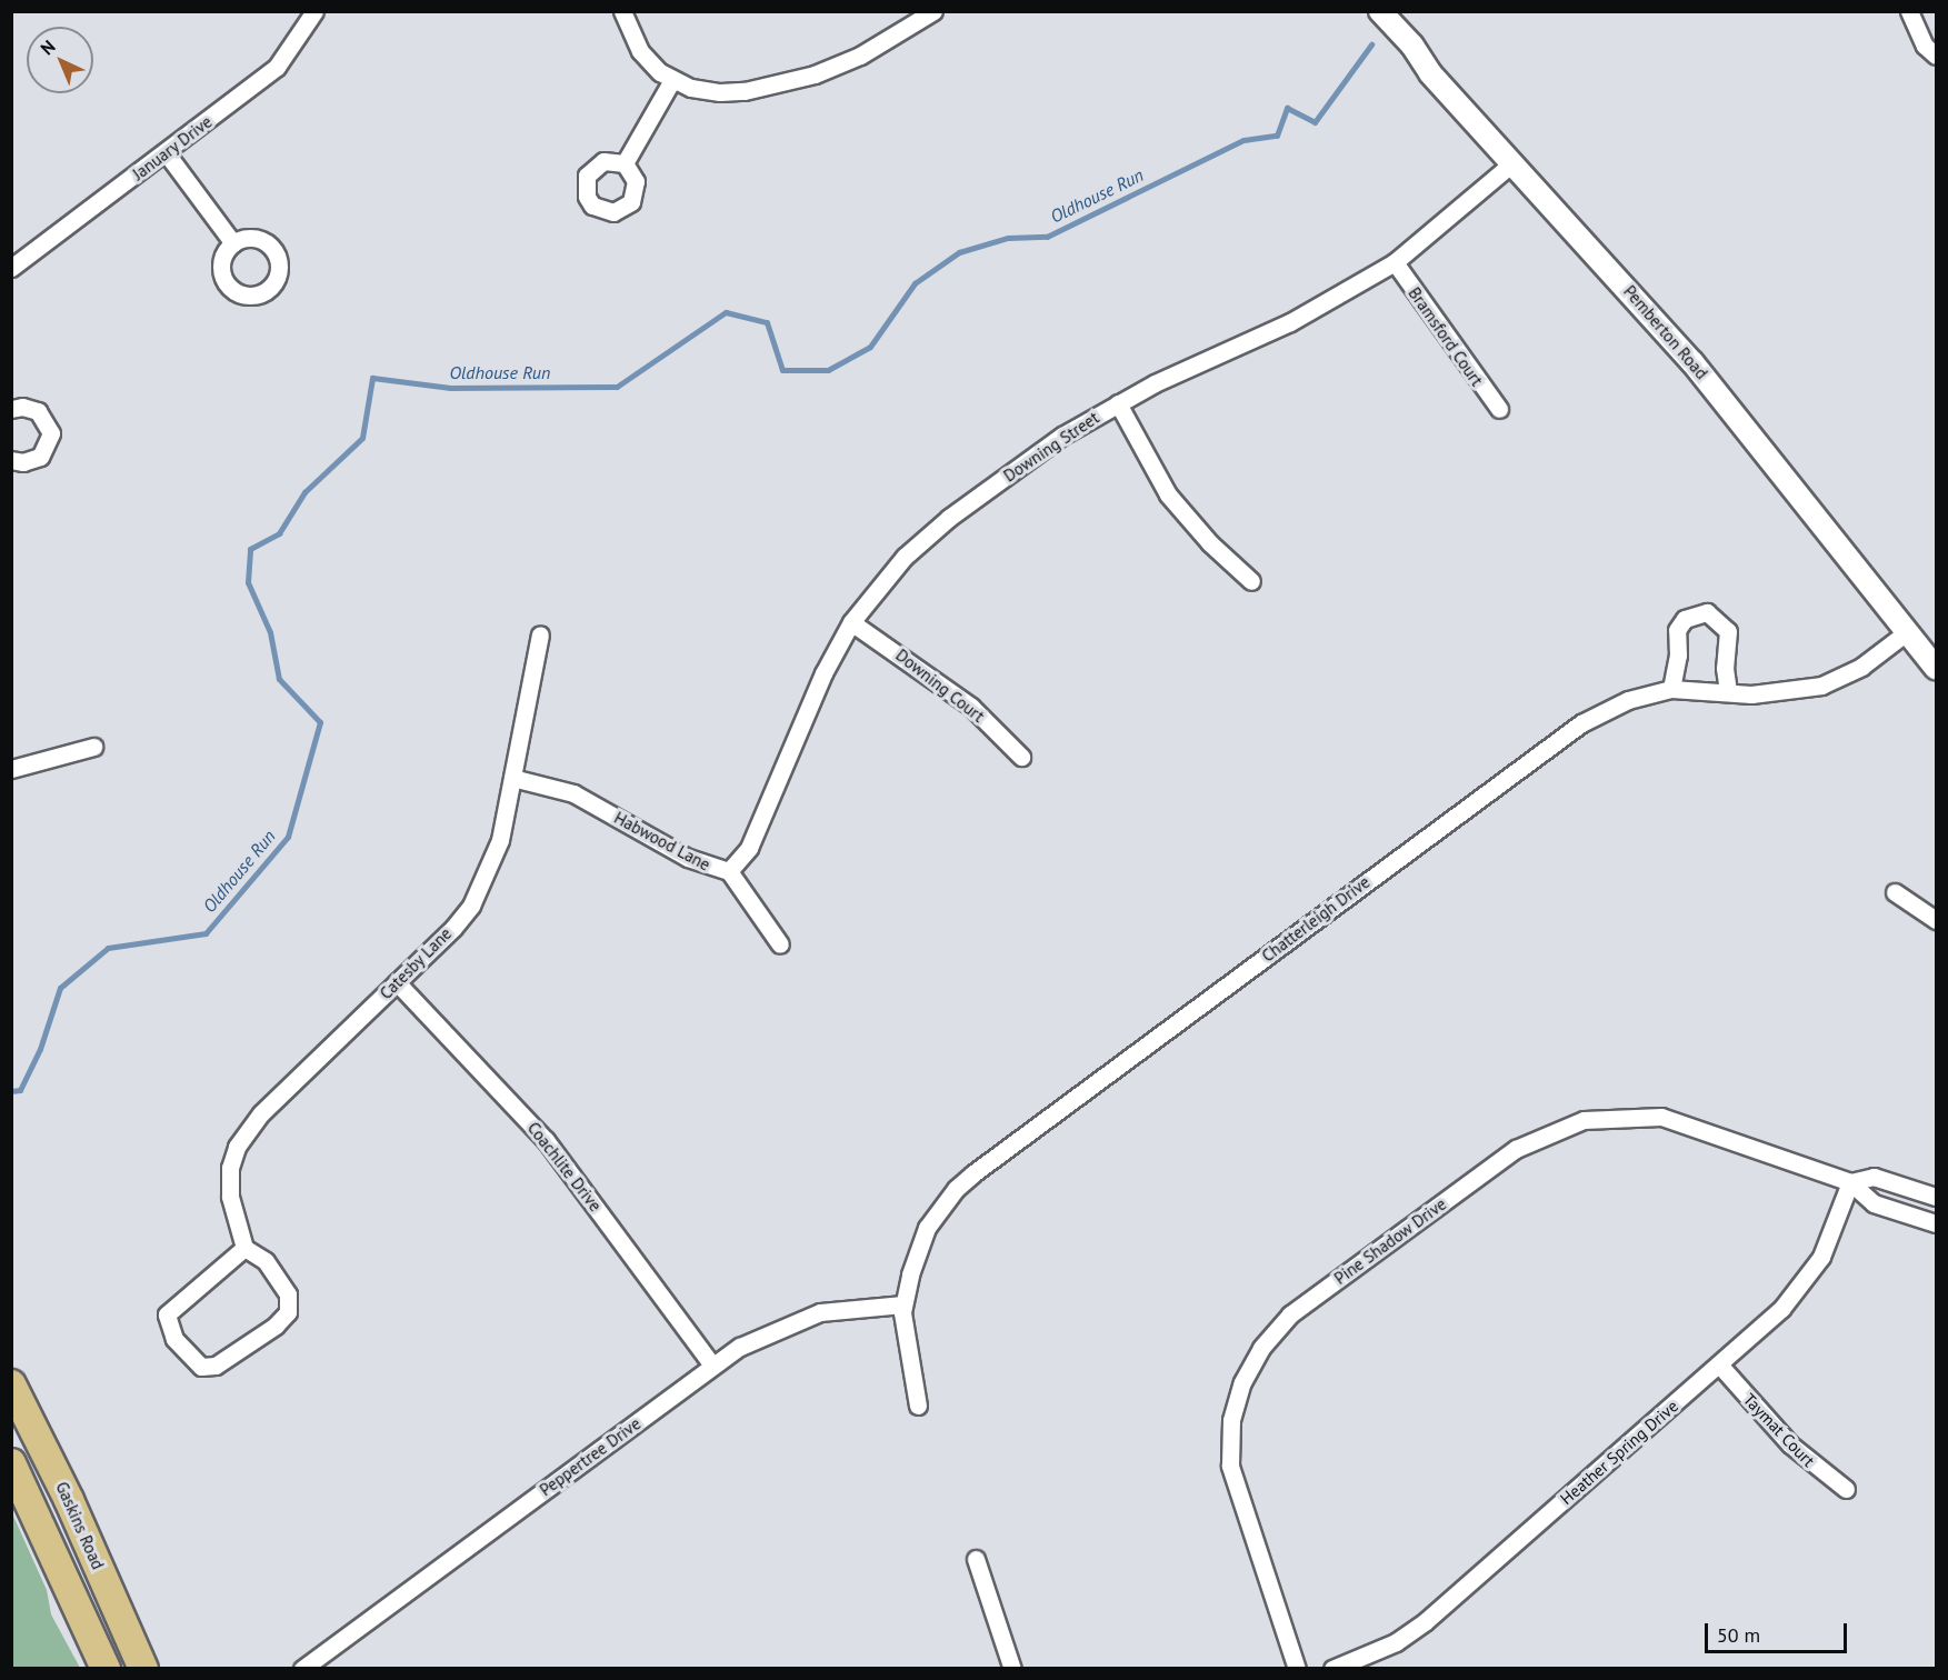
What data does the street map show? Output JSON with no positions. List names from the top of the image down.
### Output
{
  "streets": {
    "main road": ["Gaskins Road"],
    "street": [
      "January Drive",
      "Pemberton Road",
      "Bramsford Court",
      "Downing Street",
      "Downing Court",
      "Habwood Lane",
      "Chatterleigh Drive",
      "Catesby Lane",
      "Coachlite Drive",
      "Pine Shadow Drive",
      "Taymat Court",
      "Heather Spring Drive",
      "Peppertree Drive"
    ]
  },
  "crossings": [
    ["Pemberton Road", "Downing Street"],
    ["Pemberton Road", "Chatterleigh Drive"],
    ["Bramsford Court", "Downing Street"],
    ["Downing Street", "Downing Court"],
    ["Downing Street", "Habwood Lane"],
    ["Habwood Lane", "Catesby Lane"],
    ["Chatterleigh Drive", "Peppertree Drive"],
    ["Catesby Lane", "Coachlite Drive"],
    ["Coachlite Drive", "Peppertree Drive"],
    ["Pine Shadow Drive", "Heather Spring Drive"],
    ["Taymat Court", "Heather Spring Drive"]
  ],
  "water": ["Oldhouse Run"],
  "scale_bar": "50 m",
  "north": "top left"
}
